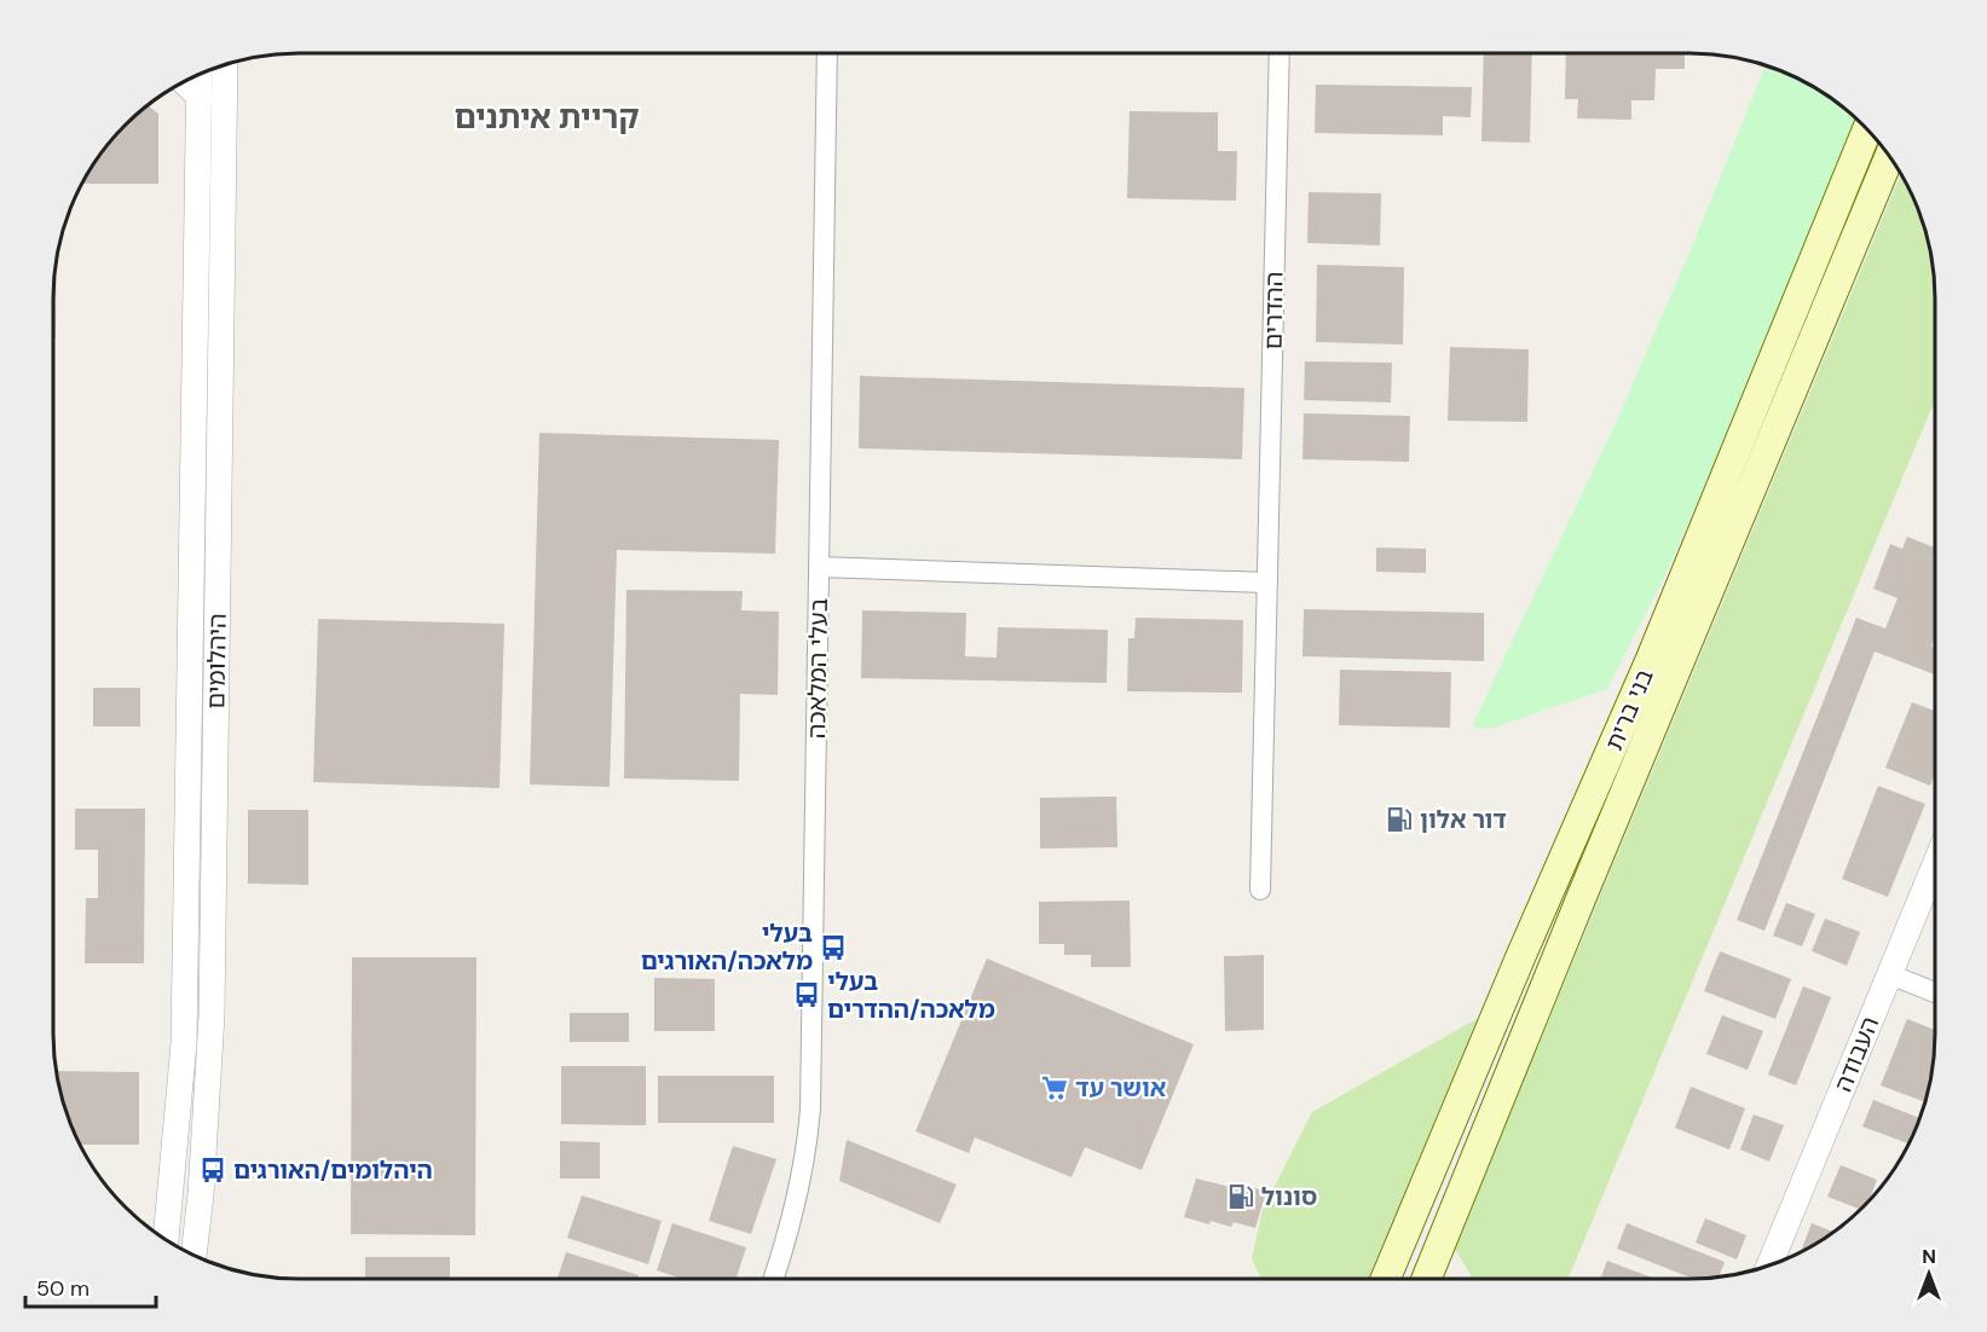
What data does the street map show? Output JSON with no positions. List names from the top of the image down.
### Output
{
  "streets": {
    "main road": ["בני ברית"],
    "street": [
      "ההדרים",
      "היהלומים",
      "בעלי המלאכה",
      "העבודה"
    ]
  },
  "districts": ["קריית איתנים"],
  "places": {
    "fuel station": ["דור אלון", "סונול"],
    "bus stop": ["בעלי מלאכה/האורגים", "בעלי מלאכה/ההדרים", "היהלומים/האורגים"],
    "supermarket": ["אושר עד"]
  },
  "scale_bar": "50 m",
  "north": "top"
}
